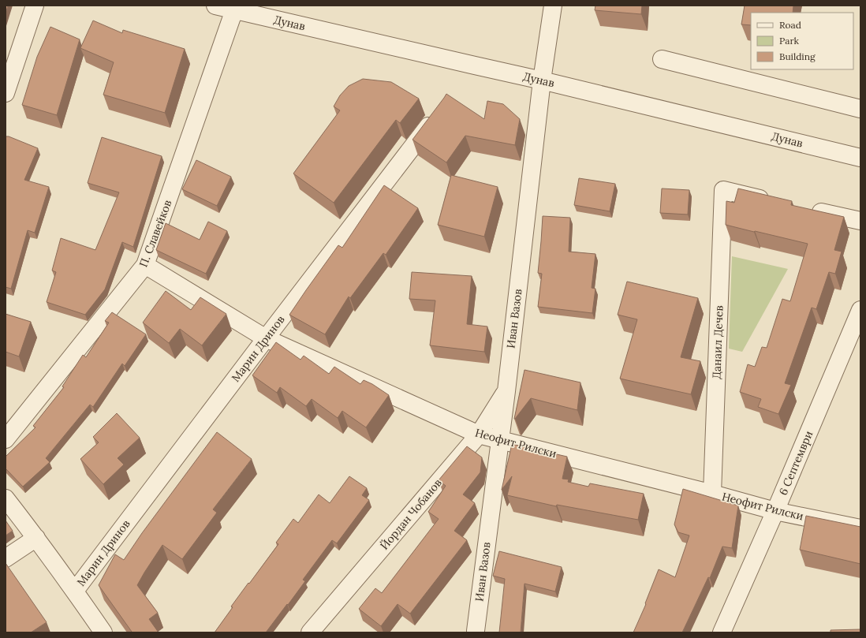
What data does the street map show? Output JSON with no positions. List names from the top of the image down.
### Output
{
  "streets": {
    "street": [
      "Дунав",
      "П. Славейков",
      "Иван Вазов",
      "Данаил Дечев",
      "Марин Дринов",
      "Неофит Рилски",
      "6 Септември",
      "Йордан Чобанов"
    ]
  },
  "crossings": [
    ["Дунав", "П. Славейков"],
    ["Дунав", "Иван Вазов"],
    ["П. Славейков", "Неофит Рилски"],
    ["Иван Вазов", "Неофит Рилски"],
    ["Иван Вазов", "Йордан Чобанов"],
    ["Данаил Дечев", "Неофит Рилски"],
    ["Марин Дринов", "Неофит Рилски"],
    ["Неофит Рилски", "6 Септември"],
    ["Неофит Рилски", "Йордан Чобанов"]
  ],
  "legend": ["Road", "Park", "Building"]
}
